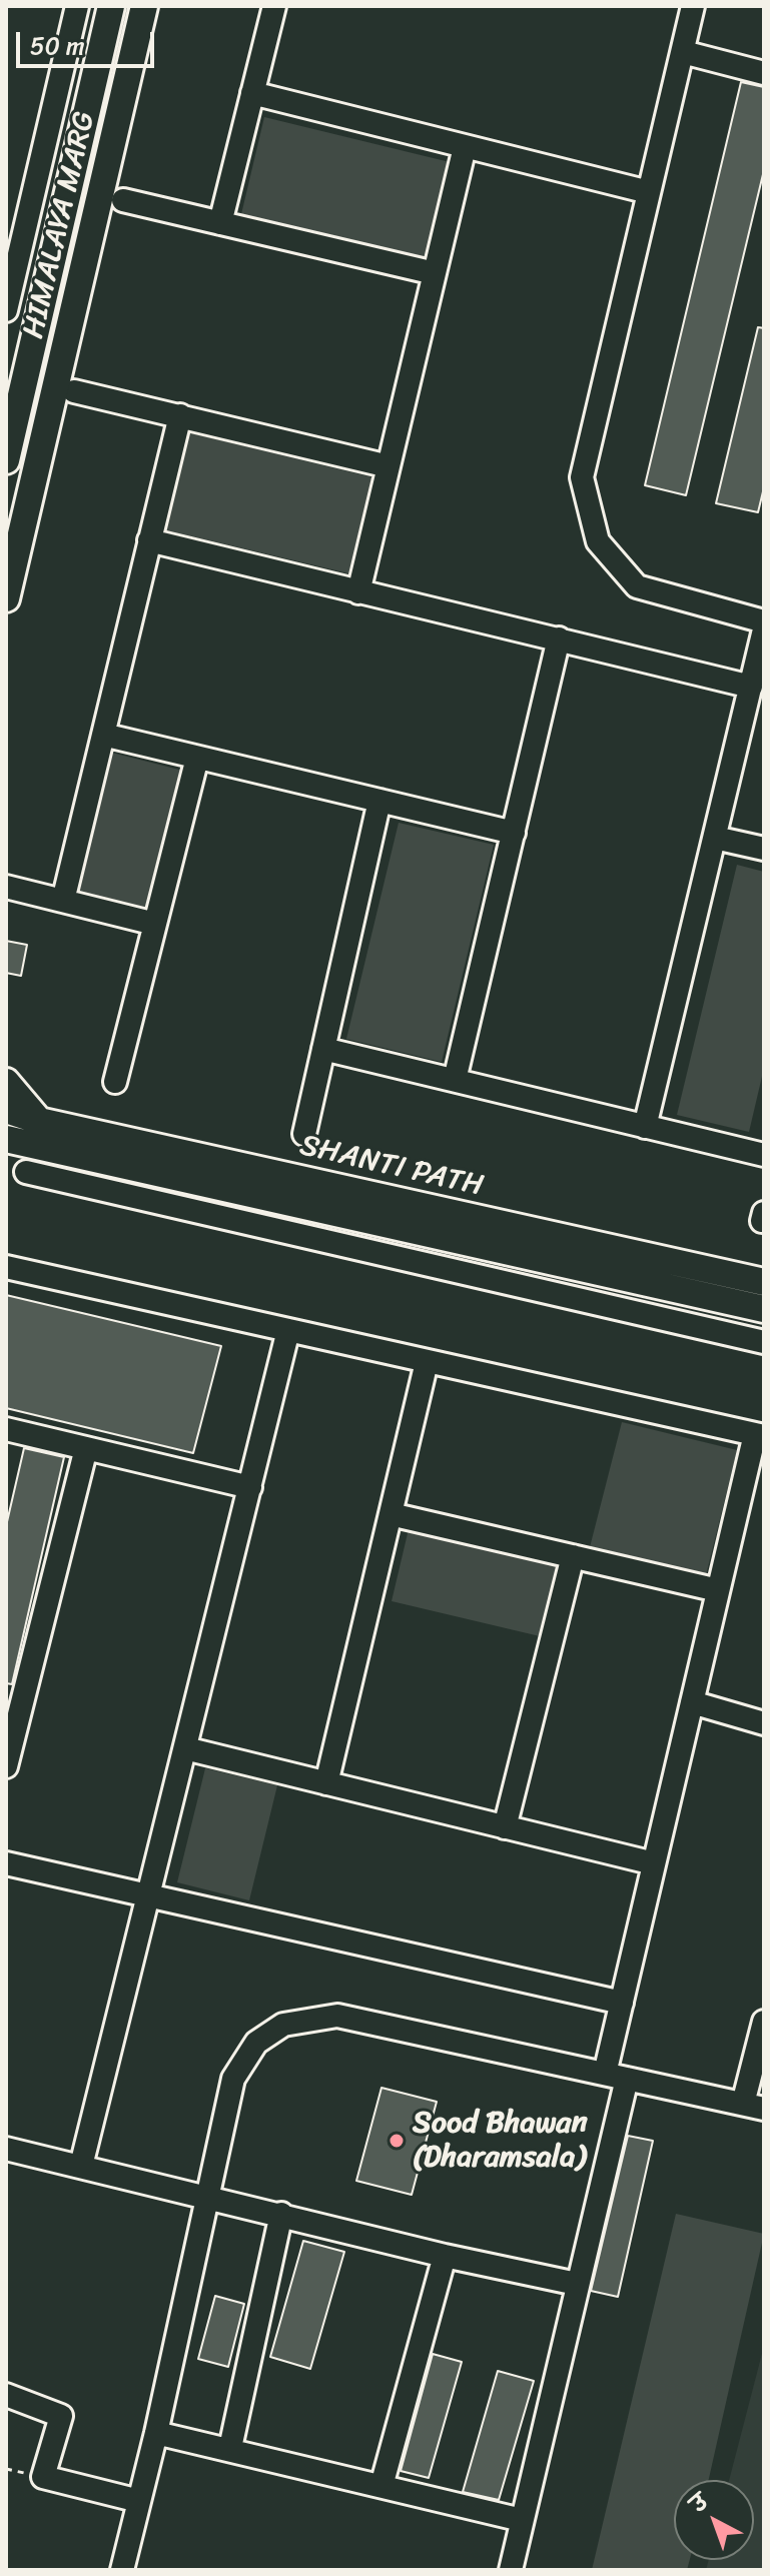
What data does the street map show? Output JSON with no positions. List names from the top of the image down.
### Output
{
  "streets": {
    "main road": ["HIMALAYA MARG", "SHANTI PATH"]
  },
  "places": ["Sood Bhawan (Dharamsala)"],
  "scale_bar": "50 m",
  "north": "top left"
}
